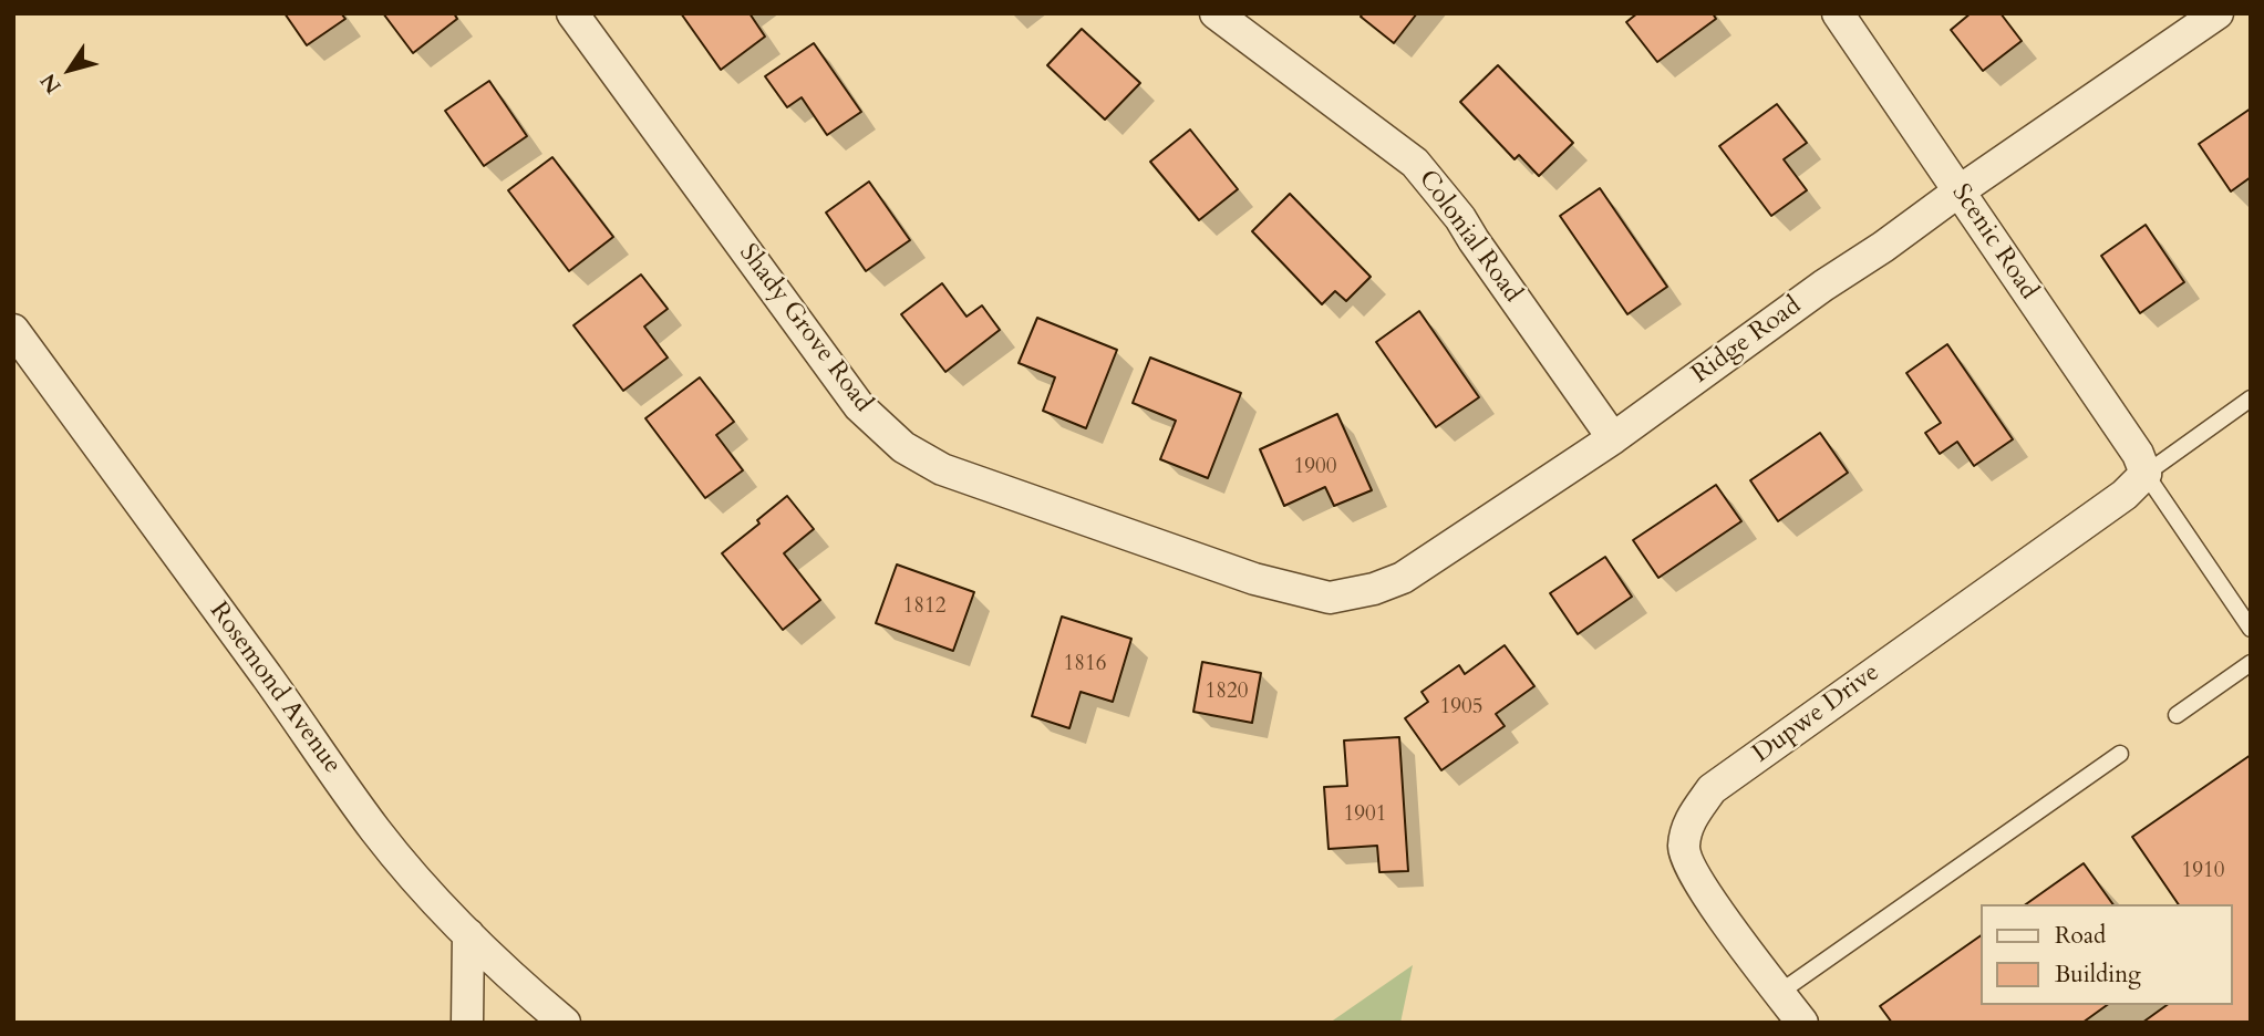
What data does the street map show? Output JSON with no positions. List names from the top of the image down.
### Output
{
  "streets": {
    "street": [
      "Colonial Road",
      "Scenic Road",
      "Shady Grove Road",
      "Ridge Road",
      "Rosemond Avenue",
      "Dupwe Drive"
    ]
  },
  "crossings": [
    ["Colonial Road", "Ridge Road"],
    ["Scenic Road", "Ridge Road"],
    ["Scenic Road", "Dupwe Drive"],
    ["Shady Grove Road", "Ridge Road"]
  ],
  "house_numbers": [
    "1900",
    "1812",
    "1816",
    "1820",
    "1905",
    "1901",
    "1910"
  ],
  "legend": ["Road", "Building"],
  "north": "bottom left"
}
